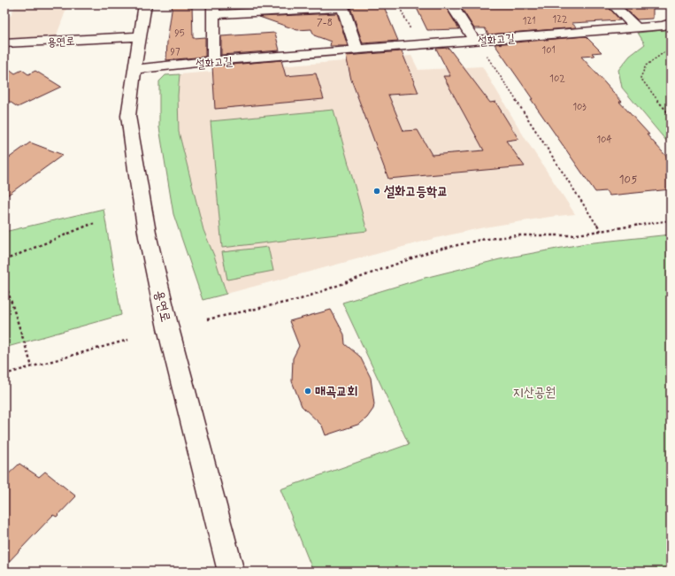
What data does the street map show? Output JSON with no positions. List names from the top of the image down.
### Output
{
  "streets": {
    "street": ["설화고길", "용연로"]
  },
  "crossings": [
    ["설화고길", "용연로"]
  ],
  "parks": ["지산공원"],
  "places": ["설화고등학교", "매곡교회"],
  "house_numbers": [
    "122",
    "121",
    "7-8",
    "95",
    "101",
    "97",
    "102",
    "103",
    "104",
    "105"
  ]
}
